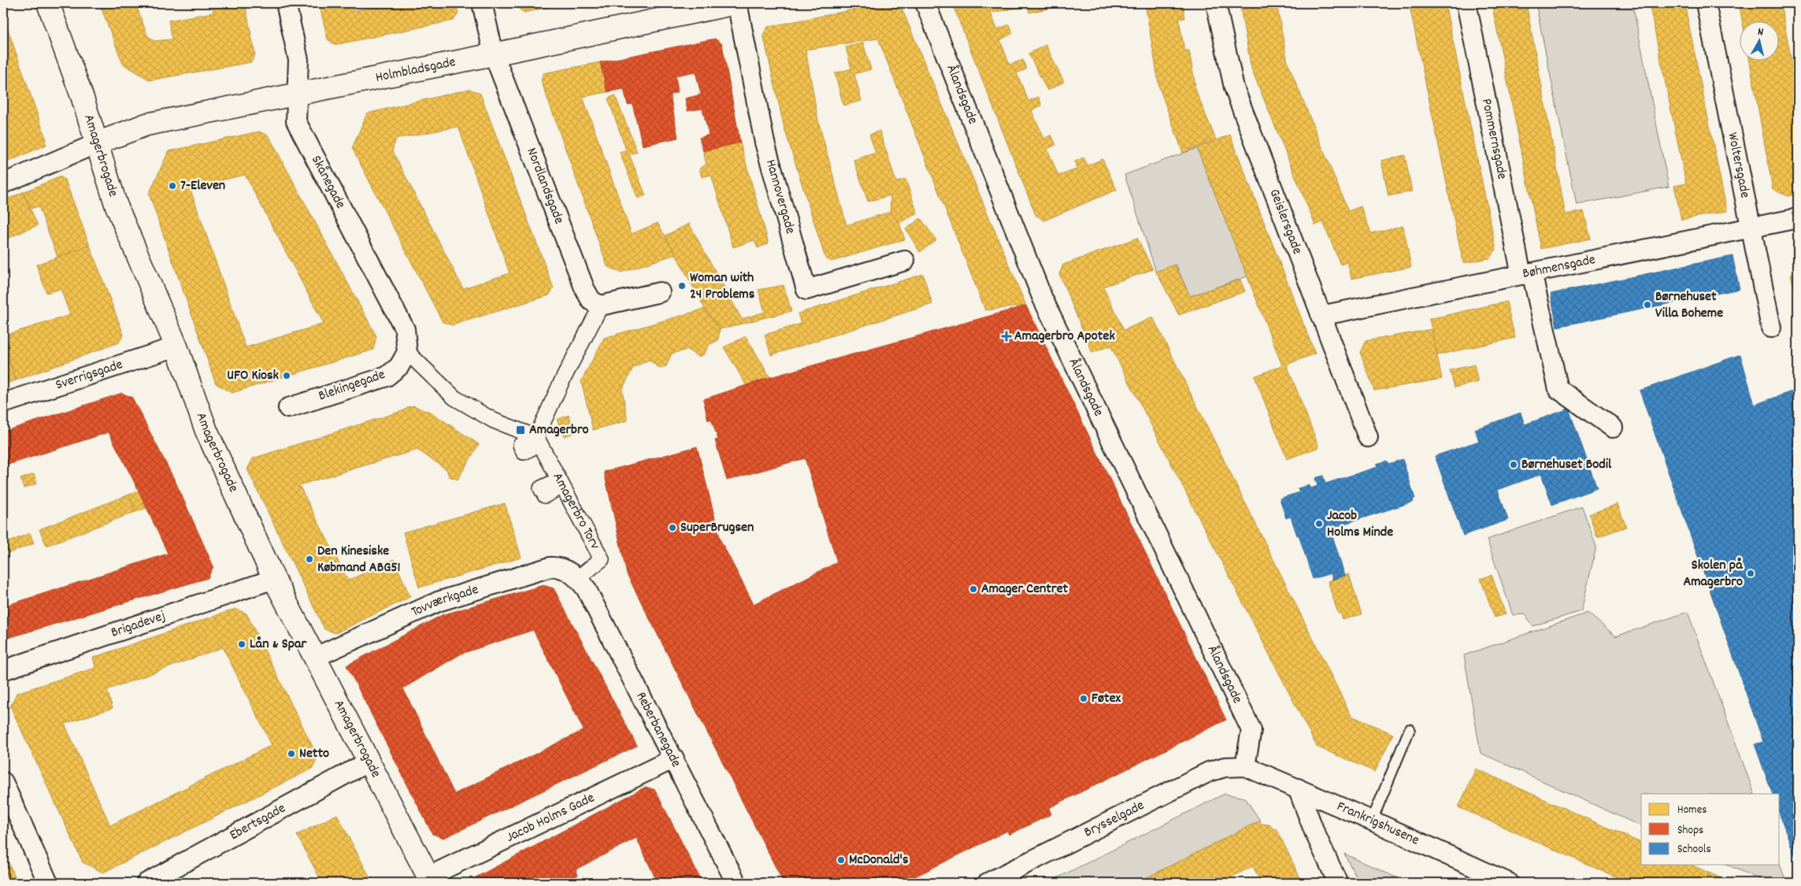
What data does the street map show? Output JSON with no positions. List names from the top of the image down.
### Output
{
  "streets": {
    "street": [
      "Holmbladsgade",
      "Ålandsgade",
      "Pommernsgade",
      "Amagerbrogade",
      "Woltersgade",
      "Skånegade",
      "Nordlandsgade",
      "Hannovergade",
      "Geislersgade",
      "Bøhmensgade",
      "Sverrigsgade",
      "Blekingegade",
      "Amagerbro Torv",
      "Tovværkgade",
      "Brigadevej",
      "Reberbanegade",
      "Jacob Holms Gade",
      "Brysselgade",
      "Ebertsgade",
      "Frankrigshusene"
    ]
  },
  "crossings": [
    ["Holmbladsgade", "Amagerbrogade"],
    ["Holmbladsgade", "Skånegade"],
    ["Holmbladsgade", "Nordlandsgade"],
    ["Holmbladsgade", "Hannovergade"],
    ["Ålandsgade", "Brysselgade"],
    ["Ålandsgade", "Frankrigshusene"],
    ["Pommernsgade", "Bøhmensgade"],
    ["Amagerbrogade", "Sverrigsgade"],
    ["Amagerbrogade", "Tovværkgade"],
    ["Amagerbrogade", "Brigadevej"],
    ["Amagerbrogade", "Jacob Holms Gade"],
    ["Amagerbrogade", "Ebertsgade"],
    ["Woltersgade", "Bøhmensgade"],
    ["Skånegade", "Blekingegade"],
    ["Geislersgade", "Bøhmensgade"],
    ["Amagerbro Torv", "Tovværkgade"],
    ["Amagerbro Torv", "Reberbanegade"],
    ["Tovværkgade", "Reberbanegade"],
    ["Reberbanegade", "Jacob Holms Gade"],
    ["Brysselgade", "Frankrigshusene"]
  ],
  "places": {
    "other": [
      "7-Eleven",
      "Woman with 24 Problems",
      "Børnehuset Villa Boheme",
      "UFO Kiosk",
      "Børnehuset Bodil",
      "Jacob Holms Minde",
      "SuperBrugsen",
      "Den Kinesiske Købmand ABG51",
      "Skolen på Amagerbro",
      "Amager Centret",
      "Lån & Spar",
      "Føtex",
      "Netto",
      "McDonald's"
    ],
    "health": ["Amagerbro Apotek"],
    "transit": ["Amagerbro"]
  },
  "legend": ["Homes", "Shops", "Schools"],
  "north": "top"
}
